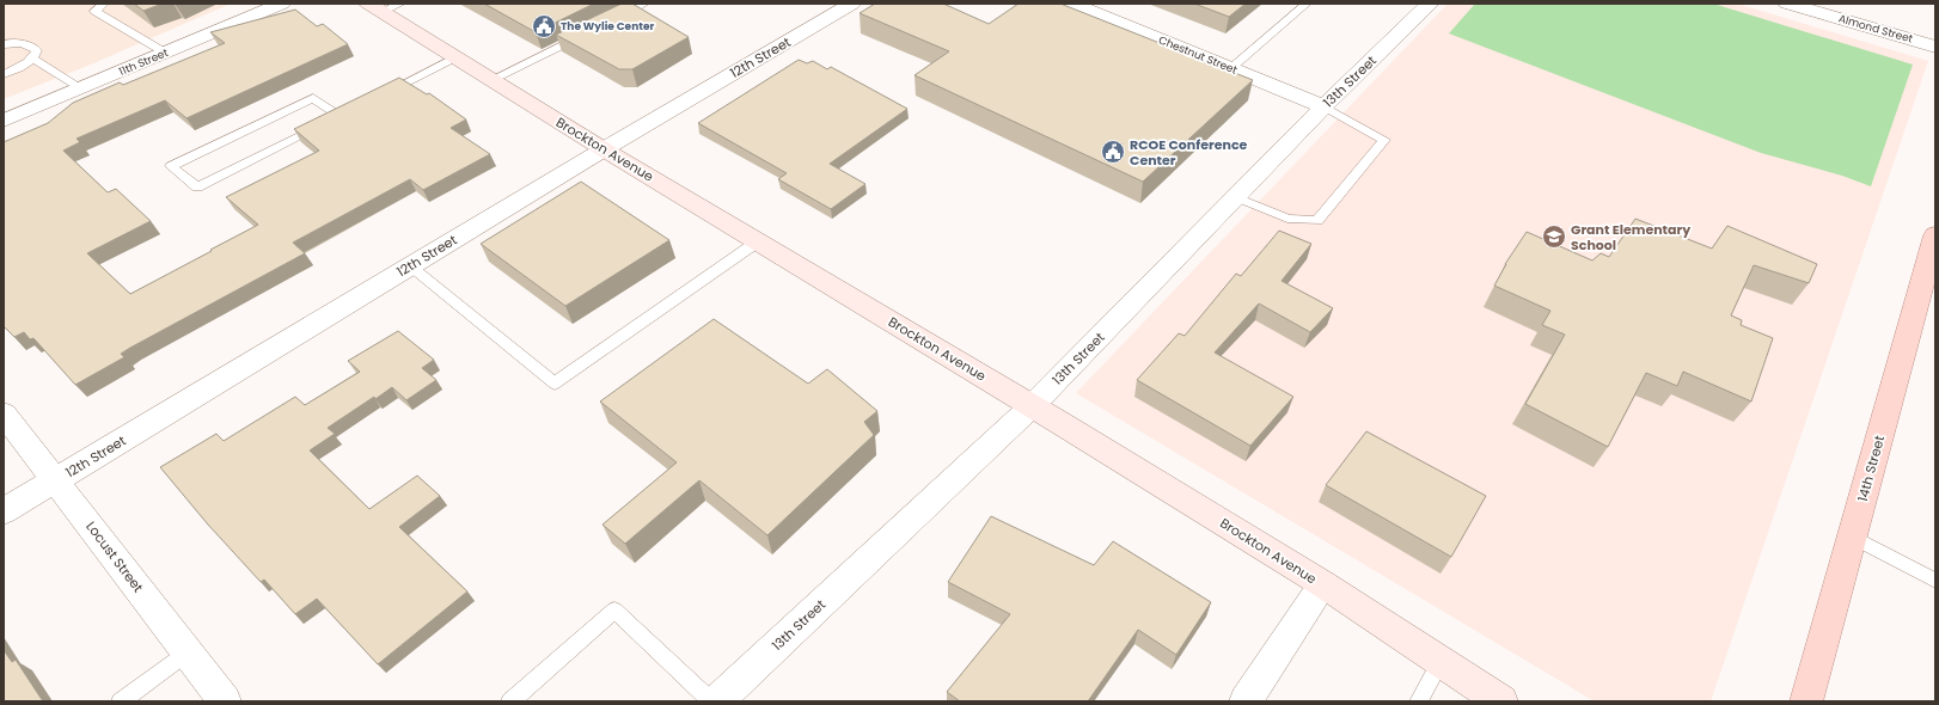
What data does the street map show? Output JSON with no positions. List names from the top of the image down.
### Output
{
  "streets": {
    "main road": ["Brockton Avenue", "14th Street"],
    "street": [
      "Almond Street",
      "Chestnut Street",
      "12th Street",
      "11th Street",
      "13th Street",
      "Locust Street"
    ]
  },
  "crossings": [
    ["Chestnut Street", "13th Street"],
    ["12th Street", "Brockton Avenue"],
    ["12th Street", "Locust Street"],
    ["13th Street", "Brockton Avenue"]
  ],
  "places": {
    "public building": ["The Wylie Center", "RCOE Conference Center"],
    "school or university": ["Grant Elementary School"]
  }
}
